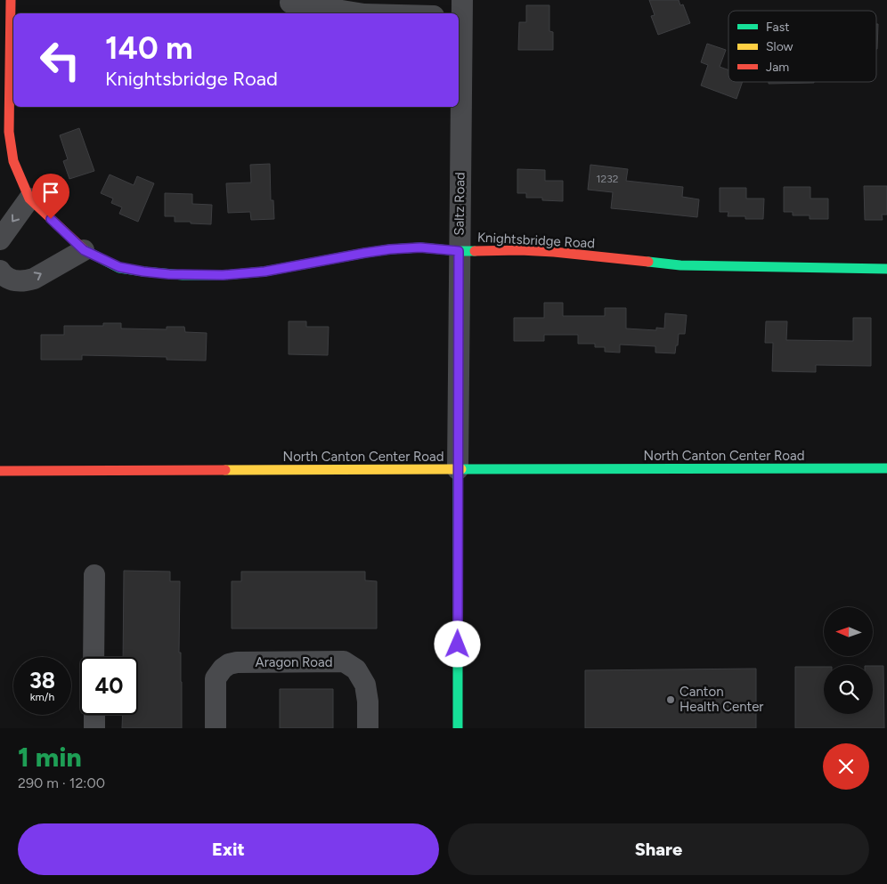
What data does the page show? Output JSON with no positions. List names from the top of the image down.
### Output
{
  "streets": {
    "street": [
      "Saltz Road",
      "Knightsbridge Road",
      "North Canton Center Road",
      "Aragon Road"
    ]
  },
  "crossings": [
    ["Saltz Road", "Knightsbridge Road"],
    ["Saltz Road", "North Canton Center Road"]
  ],
  "places": ["Canton Health Center"],
  "house_numbers": ["1232"],
  "legend": ["Fast", "Slow", "Jam"],
  "north": "left",
  "page": {
    "turn": ["140 m", "Knightsbridge Road"],
    "speed": "38 km/h",
    "limit": "40",
    "heading": ["1 min", "290 m · 12:00"],
    "buttons": ["Exit", "Share"]
  }
}
